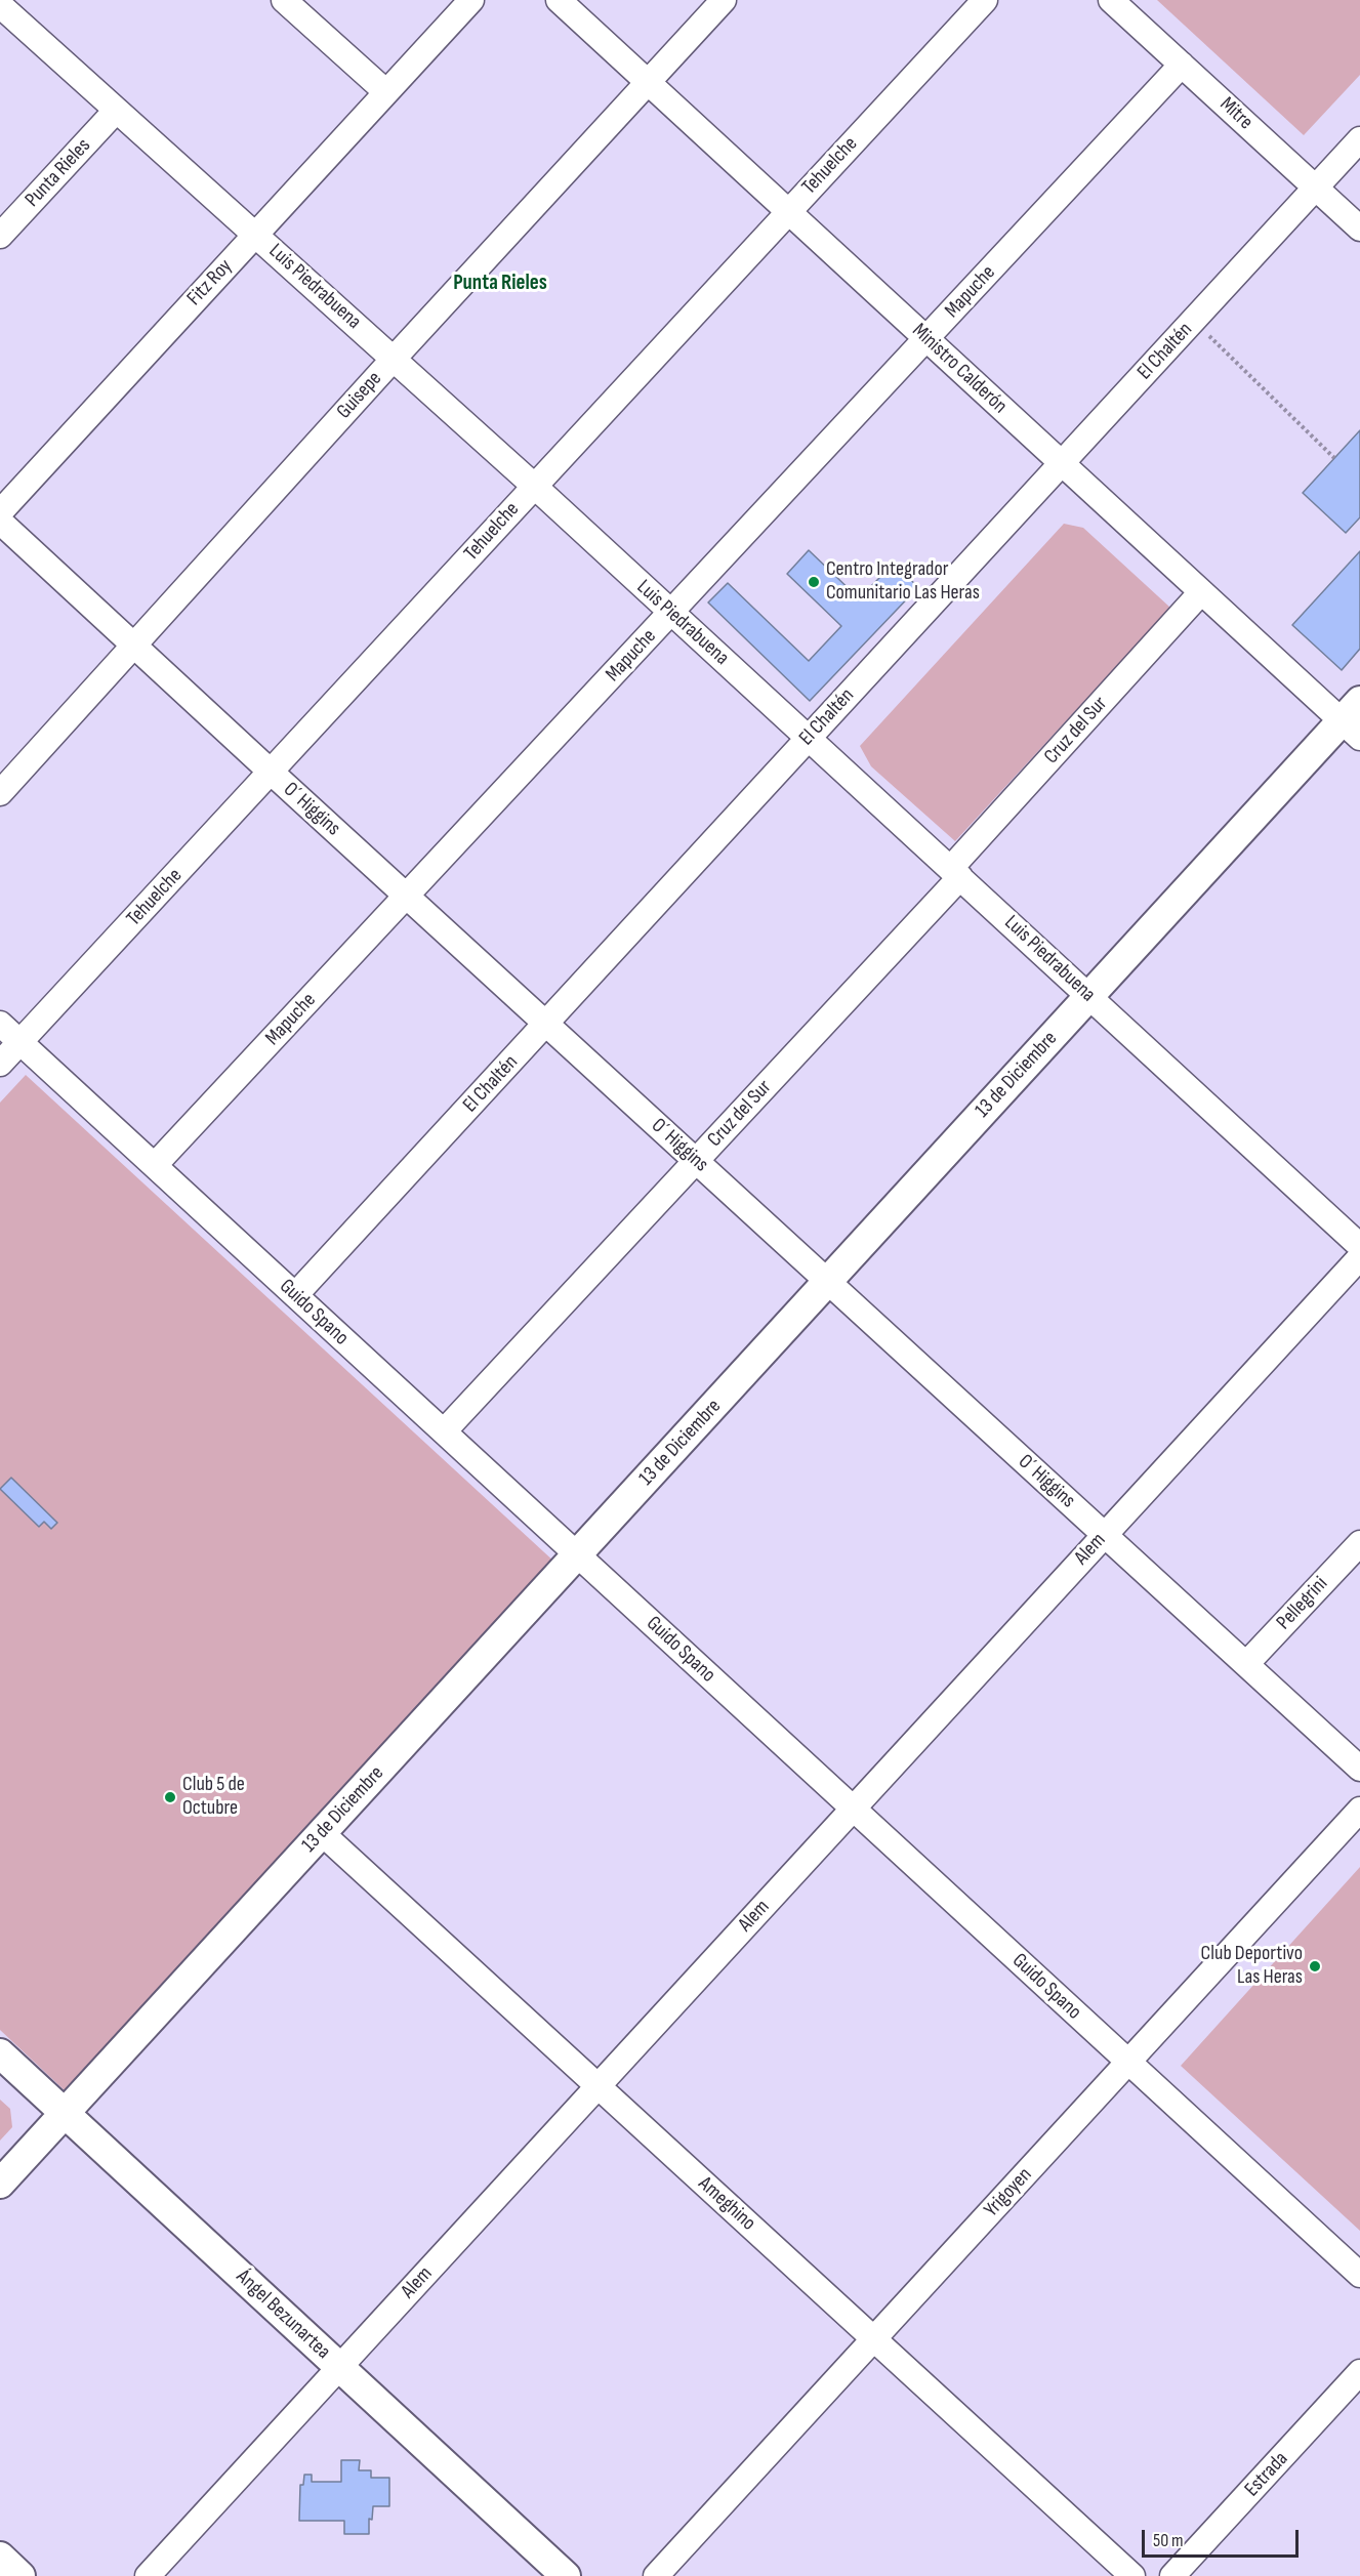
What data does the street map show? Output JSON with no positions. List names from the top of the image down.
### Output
{
  "streets": {
    "street": [
      "Mitre",
      "Tehuelche",
      "Punta Rieles",
      "Fitz Roy",
      "Luis Piedrabuena",
      "Mapuche",
      "El Chaltén",
      "Ministro Calderón",
      "Guisepe",
      "Cruz del Sur",
      "O´ Higgins",
      "13 de Diciembre",
      "Guido Spano",
      "Alem",
      "Pellegrini",
      "Yrigoyen",
      "Ameghino",
      "Ángel Bezunartea",
      "Estrada"
    ]
  },
  "crossings": [
    ["Mitre", "Mapuche"],
    ["Mitre", "El Chaltén"],
    ["Tehuelche", "Luis Piedrabuena"],
    ["Tehuelche", "Ministro Calderón"],
    ["Tehuelche", "O´ Higgins"],
    ["Tehuelche", "Guido Spano"],
    ["Punta Rieles", "Luis Piedrabuena"],
    ["Fitz Roy", "Luis Piedrabuena"],
    ["Luis Piedrabuena", "Mapuche"],
    ["Luis Piedrabuena", "El Chaltén"],
    ["Luis Piedrabuena", "Guisepe"],
    ["Luis Piedrabuena", "Cruz del Sur"],
    ["Luis Piedrabuena", "13 de Diciembre"],
    ["Mapuche", "Ministro Calderón"],
    ["Mapuche", "O´ Higgins"],
    ["Mapuche", "Guido Spano"],
    ["El Chaltén", "Ministro Calderón"],
    ["El Chaltén", "O´ Higgins"],
    ["El Chaltén", "Guido Spano"],
    ["Ministro Calderón", "Guisepe"],
    ["Ministro Calderón", "Cruz del Sur"],
    ["Ministro Calderón", "13 de Diciembre"],
    ["Guisepe", "O´ Higgins"],
    ["Cruz del Sur", "O´ Higgins"],
    ["Cruz del Sur", "Guido Spano"],
    ["O´ Higgins", "13 de Diciembre"],
    ["O´ Higgins", "Alem"],
    ["O´ Higgins", "Pellegrini"],
    ["13 de Diciembre", "Guido Spano"],
    ["13 de Diciembre", "Ameghino"],
    ["13 de Diciembre", "Ángel Bezunartea"],
    ["Guido Spano", "Alem"],
    ["Guido Spano", "Yrigoyen"],
    ["Alem", "Ameghino"],
    ["Alem", "Ángel Bezunartea"],
    ["Yrigoyen", "Ameghino"]
  ],
  "districts": ["Punta Rieles"],
  "places": ["Centro Integrador Comunitario Las Heras", "Club 5 de Octubre", "Club Deportivo Las Heras"],
  "scale_bar": "50 m"
}
